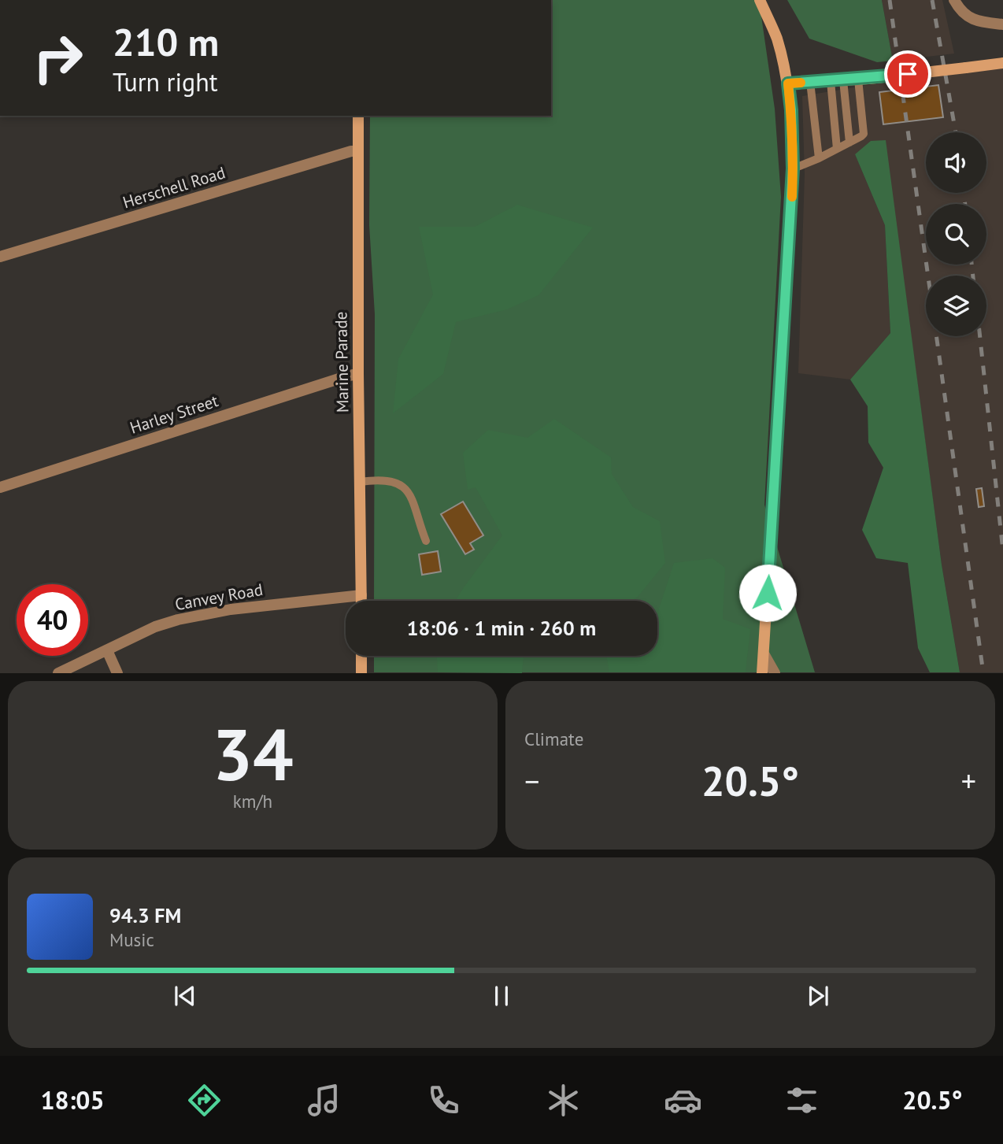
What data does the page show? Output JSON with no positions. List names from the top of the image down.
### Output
{
  "streets": {
    "street": [
      "Herschell Road",
      "Marine Parade",
      "Harley Street",
      "Canvey Road"
    ]
  },
  "crossings": [
    ["Herschell Road", "Marine Parade"],
    ["Marine Parade", "Harley Street"],
    ["Marine Parade", "Canvey Road"]
  ],
  "page": {
    "turn": ["210 m", "Turn right"],
    "limit": "40",
    "trip": "18:06 · 1 min · 260 m",
    "tile": [
      ["34", "km/h"],
      "Climate"
    ],
    "heat": ["−", "20.5°", "+"],
    "song": ["94.3 FM", "Music"],
    "tabs": ["18:05", "20.5°"]
  }
}
